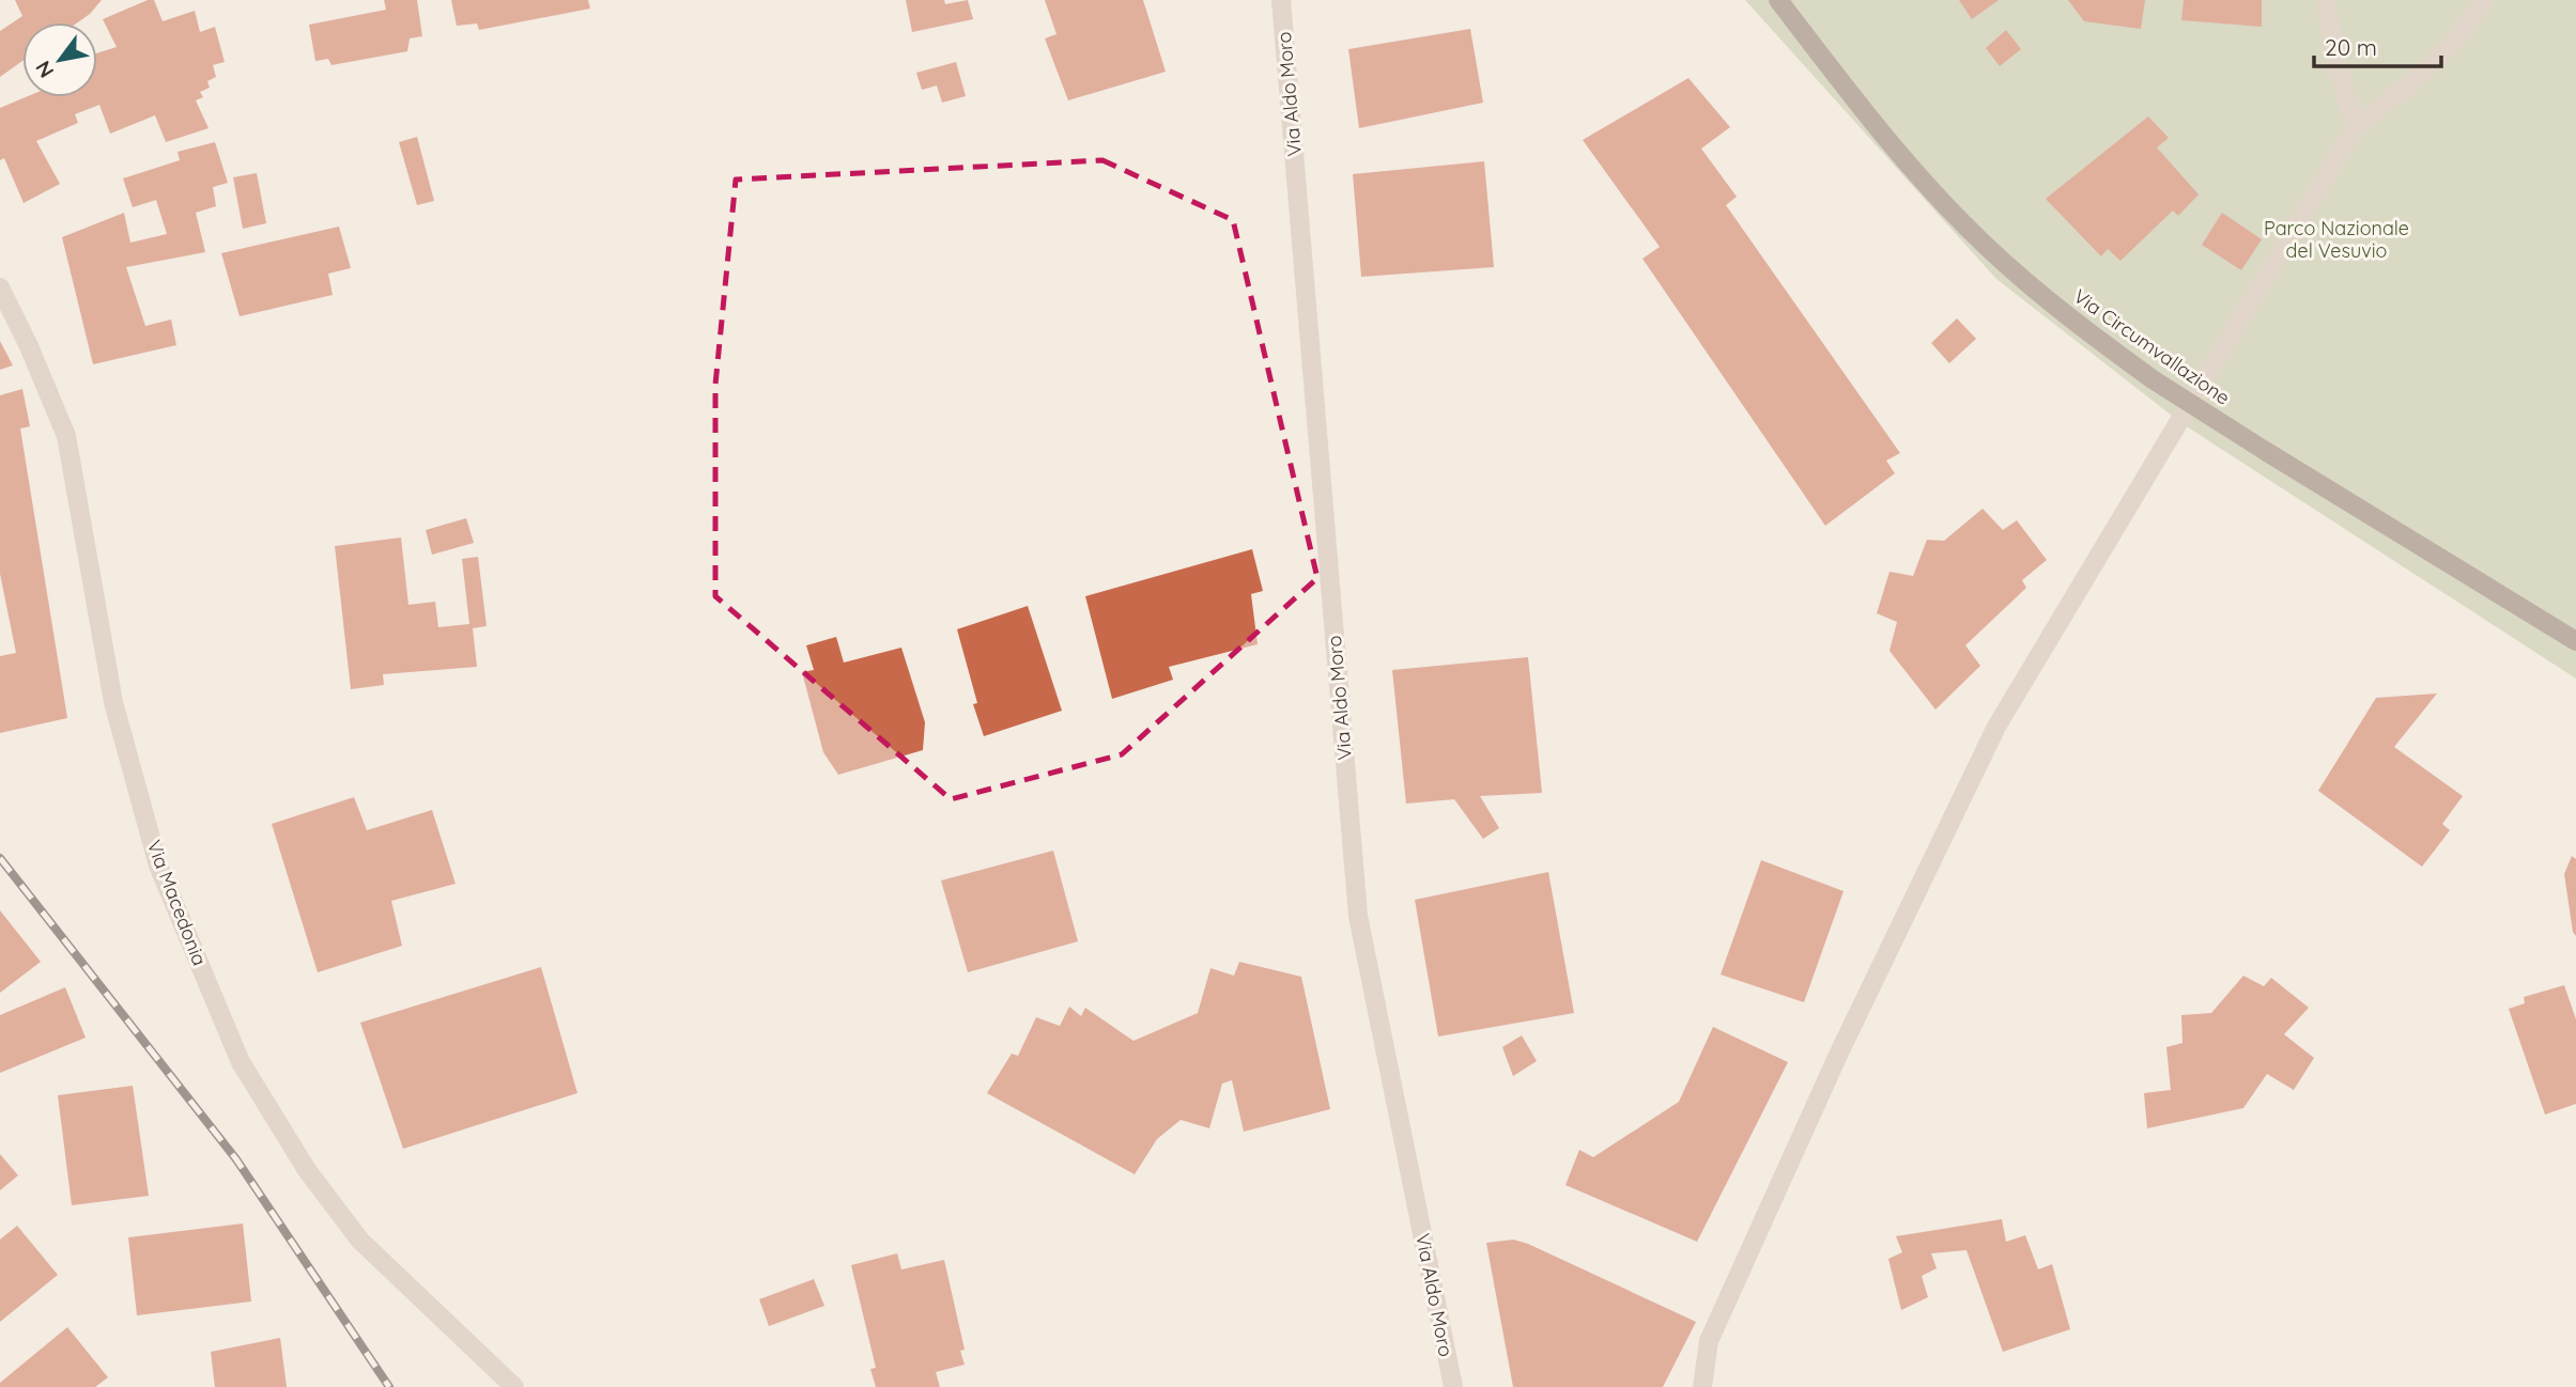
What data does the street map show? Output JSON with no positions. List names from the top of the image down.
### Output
{
  "streets": {
    "main road": ["Via Circumvallazione"],
    "street": ["Via Aldo Moro", "Via Macedonia"]
  },
  "parks": ["Parco Nazionale del Vesuvio"],
  "scale_bar": "20 m",
  "north": "bottom left"
}
